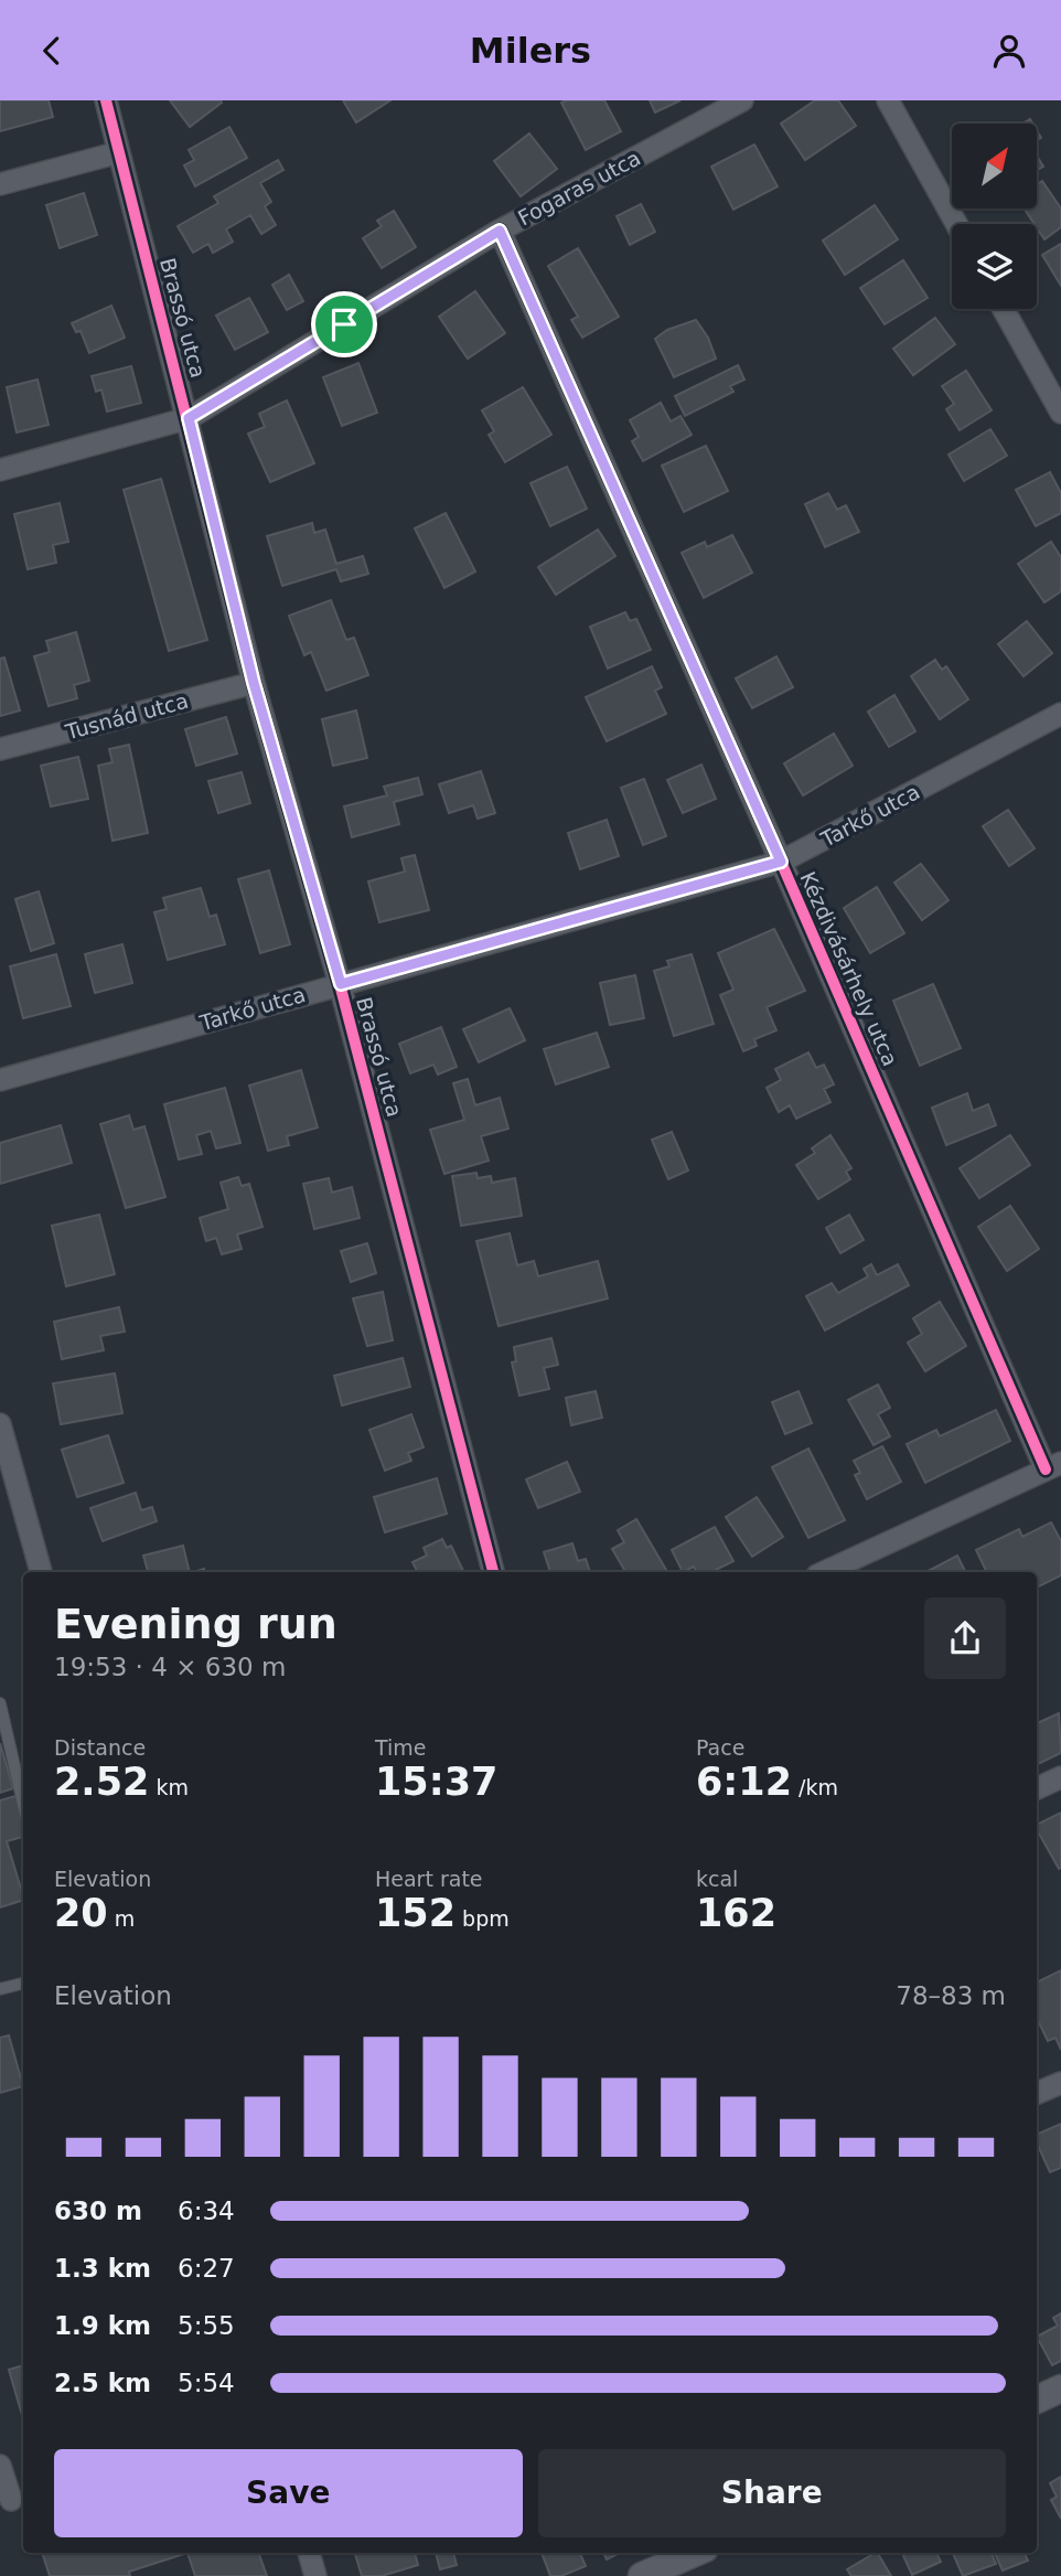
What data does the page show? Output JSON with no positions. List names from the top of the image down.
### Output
{
  "streets": {
    "street": [
      "Fogaras utca",
      "Brassó utca",
      "Tusnád utca",
      "Tarkő utca",
      "Kézdivásárhely utca"
    ]
  },
  "crossings": [
    ["Fogaras utca", "Brassó utca"],
    ["Fogaras utca", "Kézdivásárhely utca"],
    ["Brassó utca", "Tusnád utca"],
    ["Brassó utca", "Tarkő utca"],
    ["Tarkő utca", "Kézdivásárhely utca"]
  ],
  "north": "top right",
  "page": {
    "header": "Milers",
    "heading": ["Evening run", "19:53 · 4 × 630 m"],
    "stats": [
      ["Distance", "2.52 km"],
      ["Time", "15:37"],
      ["Pace", "6:12 /km"],
      ["Elevation", "20 m"],
      ["Heart rate", "152 bpm"],
      ["kcal", "162"]
    ],
    "chart": ["Elevation", "78–83 m"],
    "list": [
      {
        "name": "630 m",
        "note": "6:34"
      },
      {
        "name": "1.3 km",
        "note": "6:27"
      },
      {
        "name": "1.9 km",
        "note": "5:55"
      },
      {
        "name": "2.5 km",
        "note": "5:54"
      }
    ],
    "buttons": ["Save", "Share"]
  }
}
